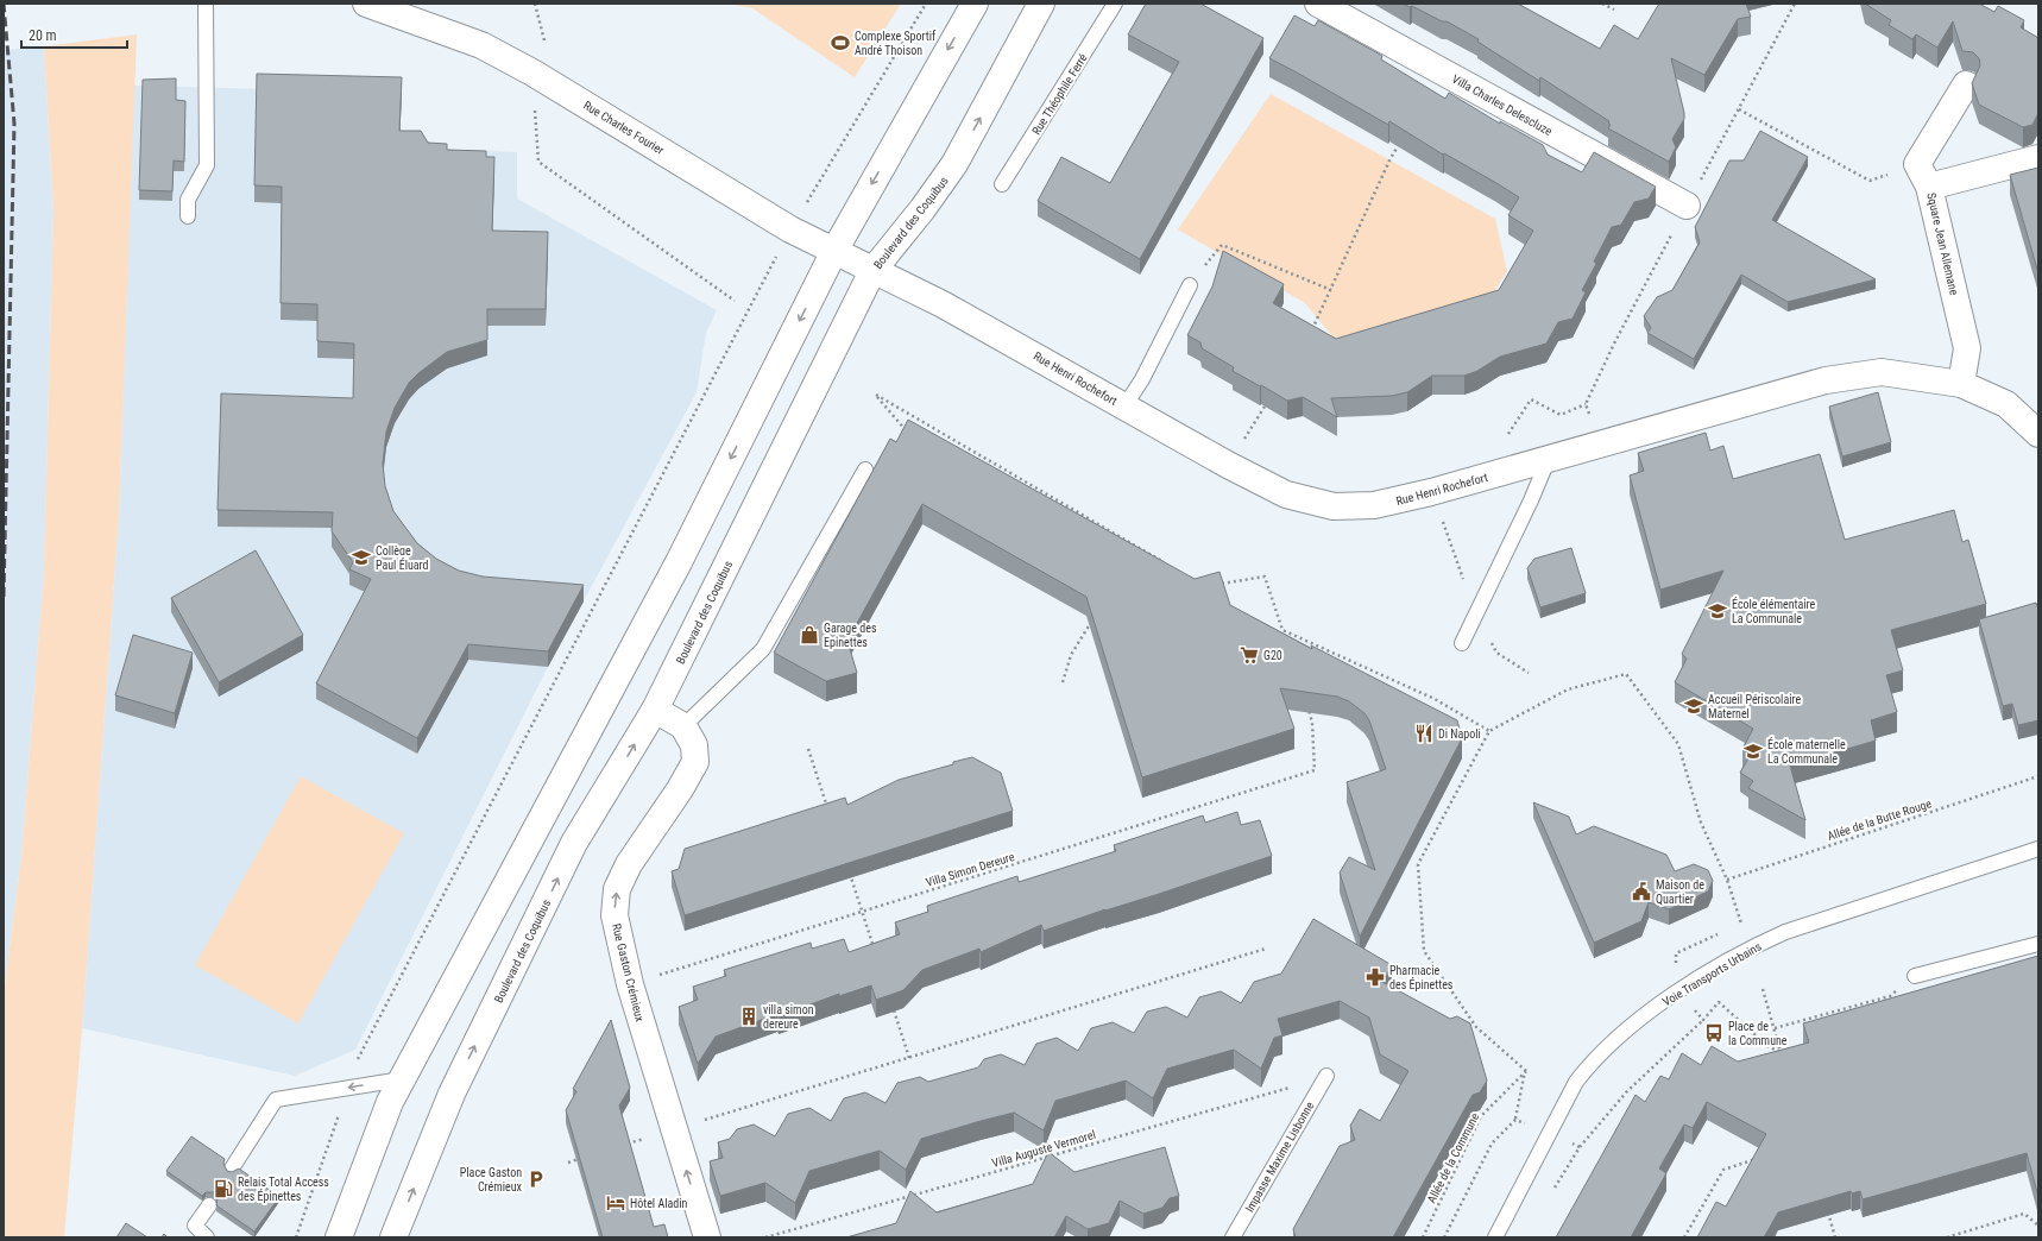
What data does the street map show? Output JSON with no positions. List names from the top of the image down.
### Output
{
  "streets": {
    "street": [
      "Villa Charles Delescluze",
      "Rue Charles Fourier",
      "Boulevard des Coquibus",
      "Square Jean Allemane",
      "Rue Henri Rochefort",
      "Rue Gaston Crémieux"
    ],
    "lane": ["Rue Théophile Ferré", "Voie Transports Urbains", "Impasse Maxime Lisbonne"],
    "path": [
      "Allée de la Butte Rouge",
      "Villa Simon Dereure",
      "Villa Auguste Vermorel",
      "Allée de la Commune"
    ]
  },
  "crossings": [
    ["Rue Charles Fourier", "Boulevard des Coquibus"],
    ["Rue Charles Fourier", "Rue Henri Rochefort"],
    ["Boulevard des Coquibus", "Rue Henri Rochefort"],
    ["Square Jean Allemane", "Rue Henri Rochefort"],
    ["Villa Simon Dereure", "Rue Gaston Crémieux"],
    ["Villa Auguste Vermorel", "Impasse Maxime Lisbonne"]
  ],
  "places": {
    "sports": ["Complexe Sportif André Thoison"],
    "school or university": [
      "Collège Paul Éluard",
      "École élémentaire La Communale",
      "Accueil Périscolaire Maternel",
      "École maternelle La Communale"
    ],
    "shop": ["Garage des Epinettes"],
    "supermarket": ["G20"],
    "restaurant": ["Di Napoli"],
    "public building": ["Maison de Quartier"],
    "pharmacy": ["Pharmacie des Épinettes"],
    "building": ["villa simon dereure"],
    "bus stop": ["Place de la Commune"],
    "parking": ["Place Gaston Crémieux"],
    "fuel station": ["Relais Total Access des Épinettes"],
    "hotel": ["Hôtel Aladin"]
  },
  "scale_bar": "20 m"
}
